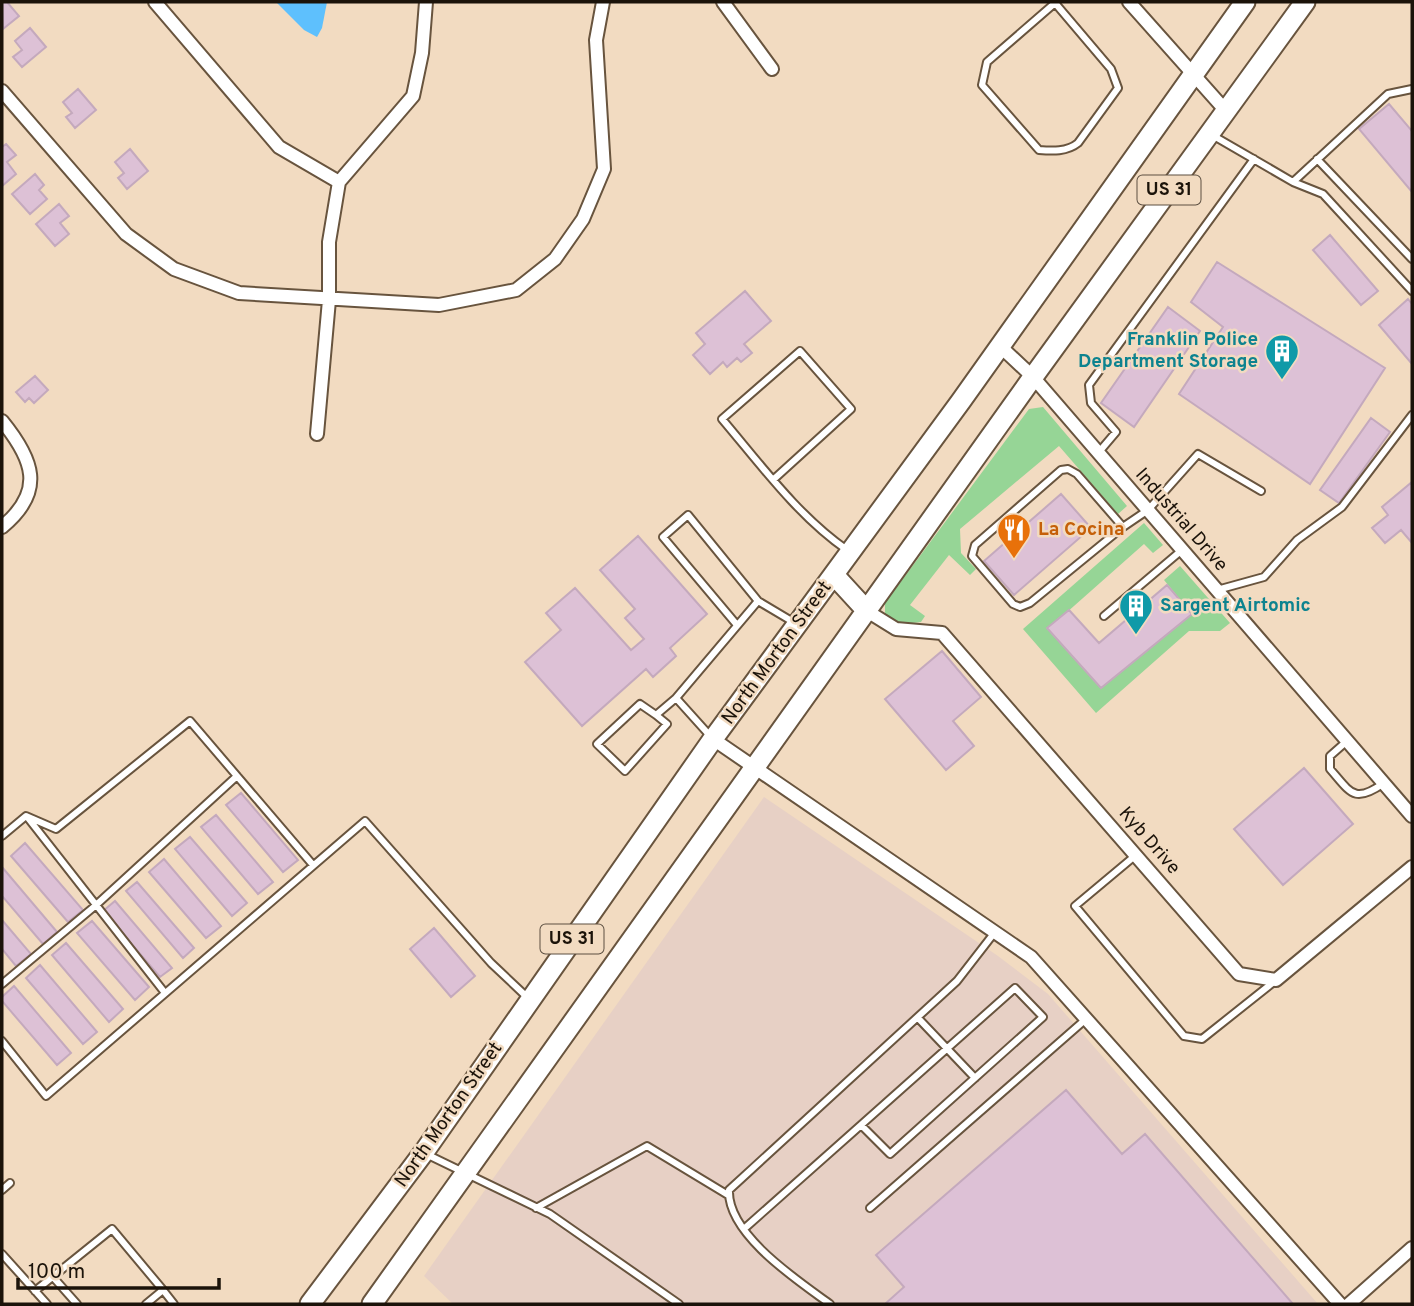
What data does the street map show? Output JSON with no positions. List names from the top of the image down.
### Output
{
  "streets": {
    "main road": ["US 31", "North Morton Street"],
    "street": ["Industrial Drive", "Kyb Drive"]
  },
  "crossings": [
    ["US 31", "Industrial Drive"],
    ["US 31", "Kyb Drive"],
    ["Industrial Drive", "North Morton Street"]
  ],
  "places": {
    "building": ["Franklin Police Department Storage", "Sargent Airtomic"],
    "restaurant": ["La Cocina"]
  },
  "scale_bar": "100 m"
}
